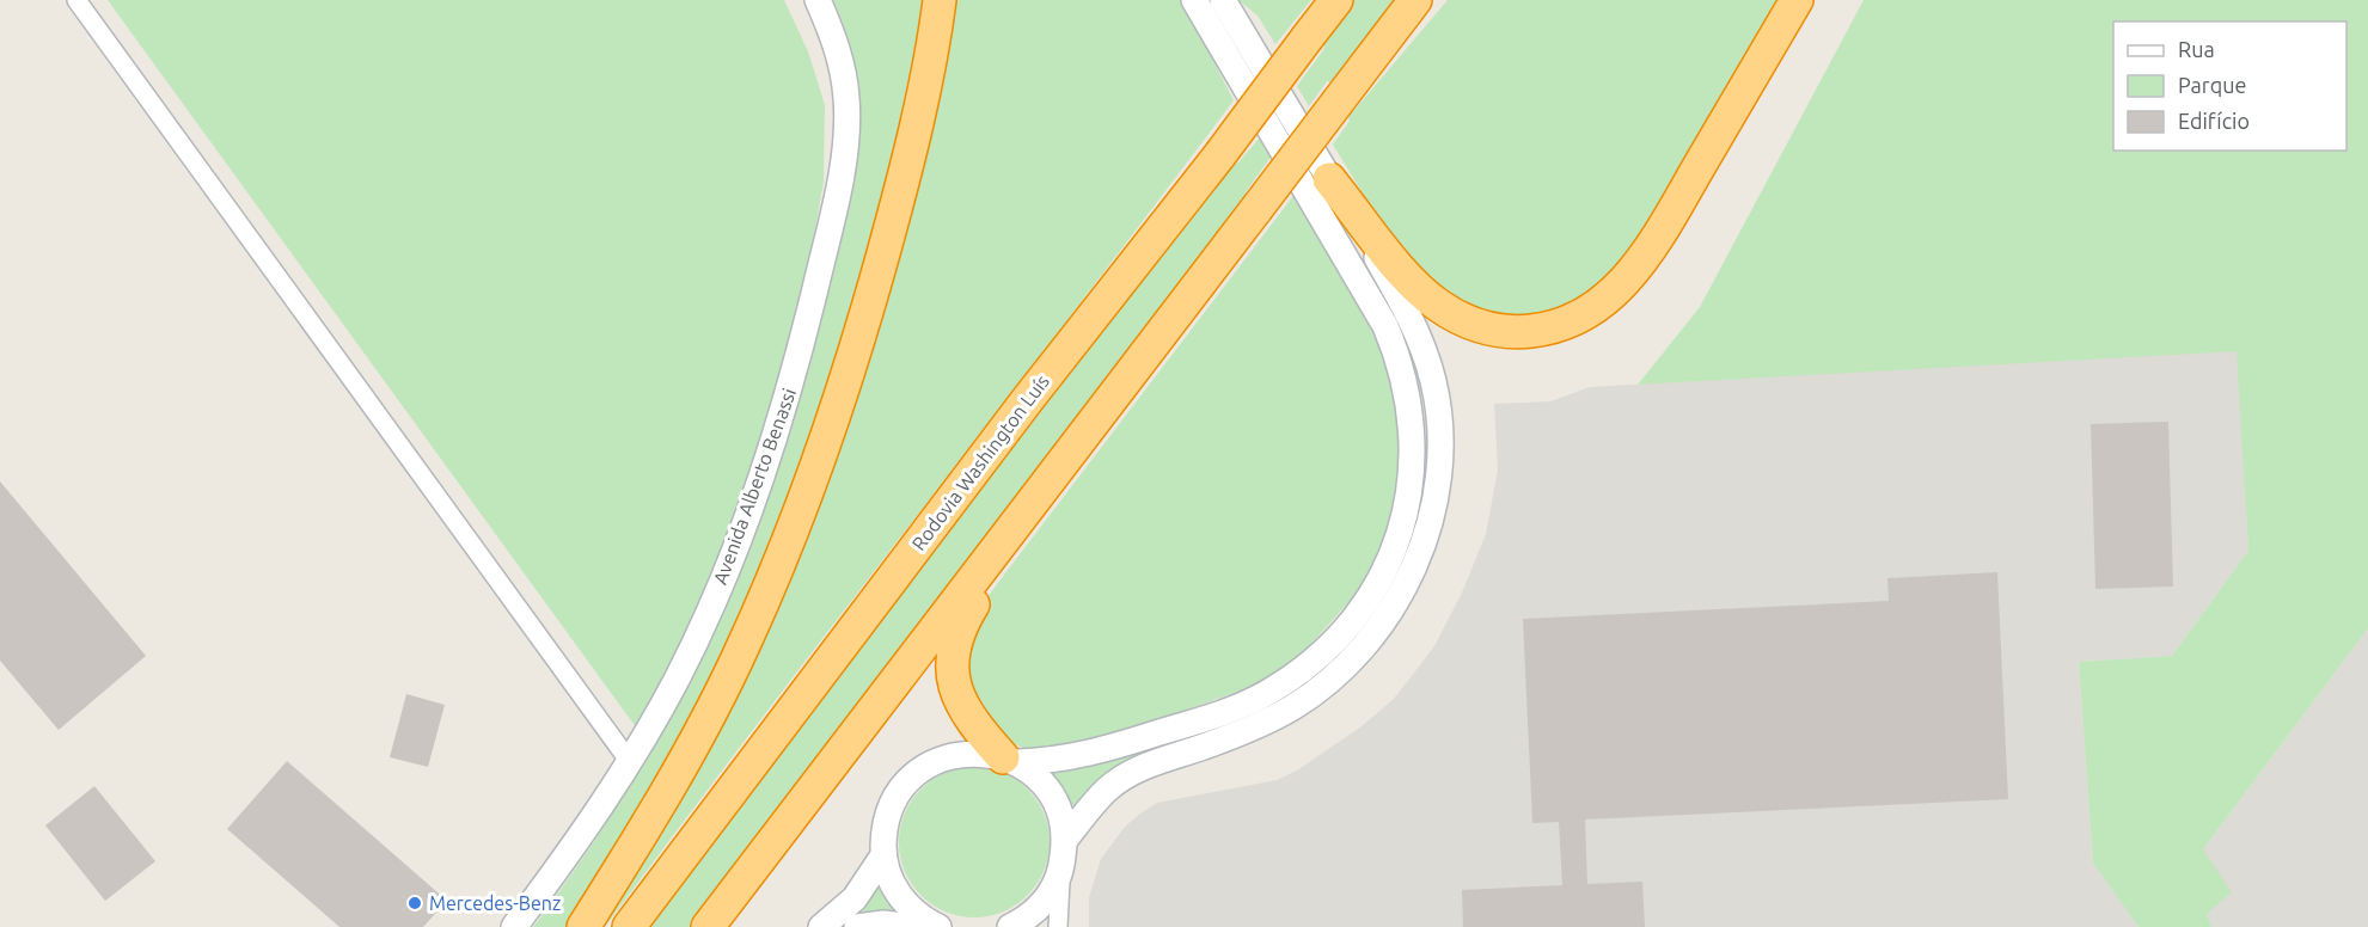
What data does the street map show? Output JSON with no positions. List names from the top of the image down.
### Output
{
  "streets": {
    "highway": ["Rodovia Washington Luís"],
    "main road": ["Avenida Alberto Benassi"]
  },
  "places": ["Mercedes-Benz"],
  "legend": ["Rua", "Parque", "Edifício"]
}
